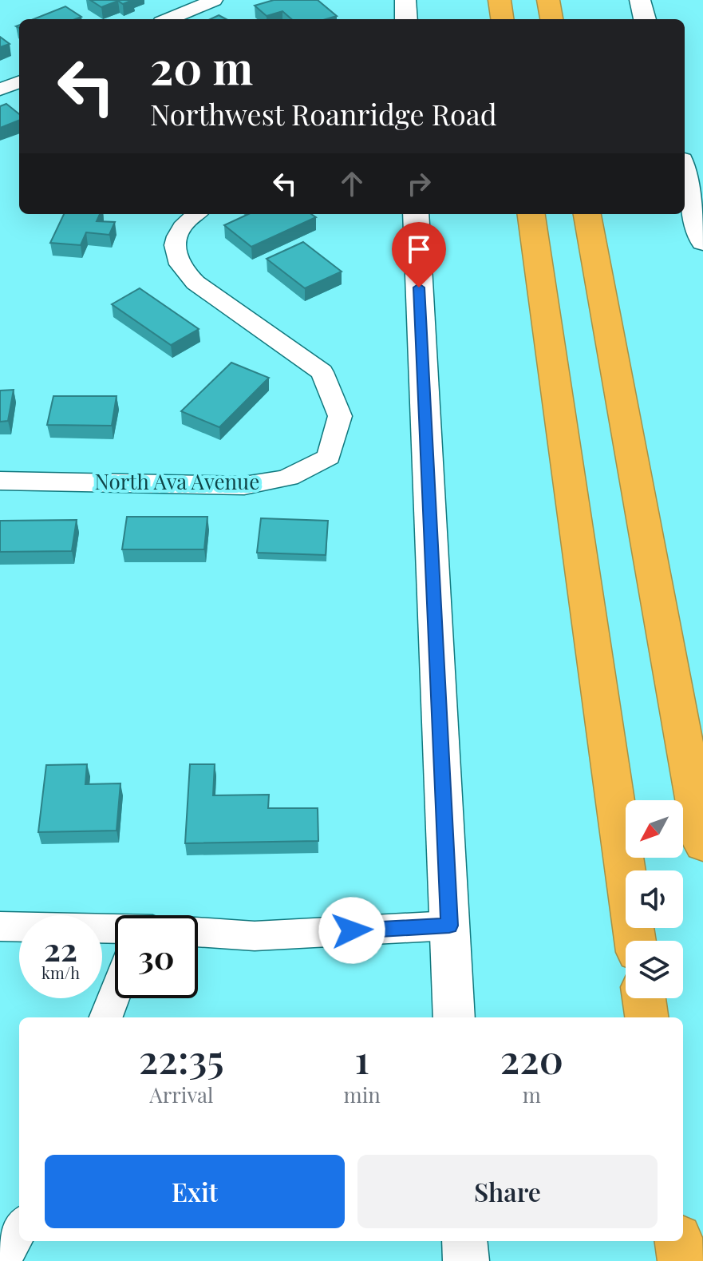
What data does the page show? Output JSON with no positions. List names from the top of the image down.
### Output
{
  "streets": {
    "street": ["North Ava Avenue"]
  },
  "north": "bottom left",
  "page": {
    "turn": ["20 m", "Northwest Roanridge Road"],
    "speed": "22 km/h",
    "limit": "30",
    "eta": [
      "22:35",
      "Arrival",
      "1",
      "min",
      "220",
      "m"
    ],
    "buttons": ["Exit", "Share"]
  }
}
